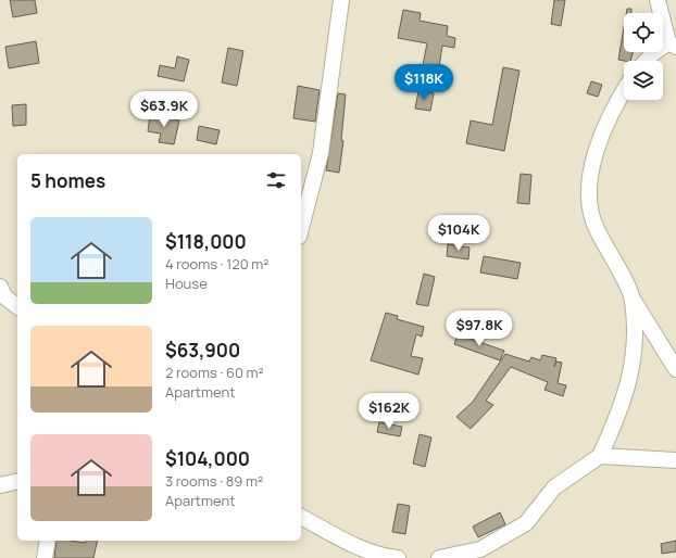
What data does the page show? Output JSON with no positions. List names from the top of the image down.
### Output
{
  "page": {
    "price": [
      "$118K",
      "$63.9K",
      "$104K",
      "$97.8K",
      "$162K"
    ],
    "heading": "5 homes",
    "list": [
      {
        "name": "$118,000",
        "note": "4 rooms · 120 m² · House"
      },
      {
        "name": "$63,900",
        "note": "2 rooms · 60 m² · Apartment"
      },
      {
        "name": "$104,000",
        "note": "3 rooms · 89 m² · Apartment"
      }
    ]
  }
}
